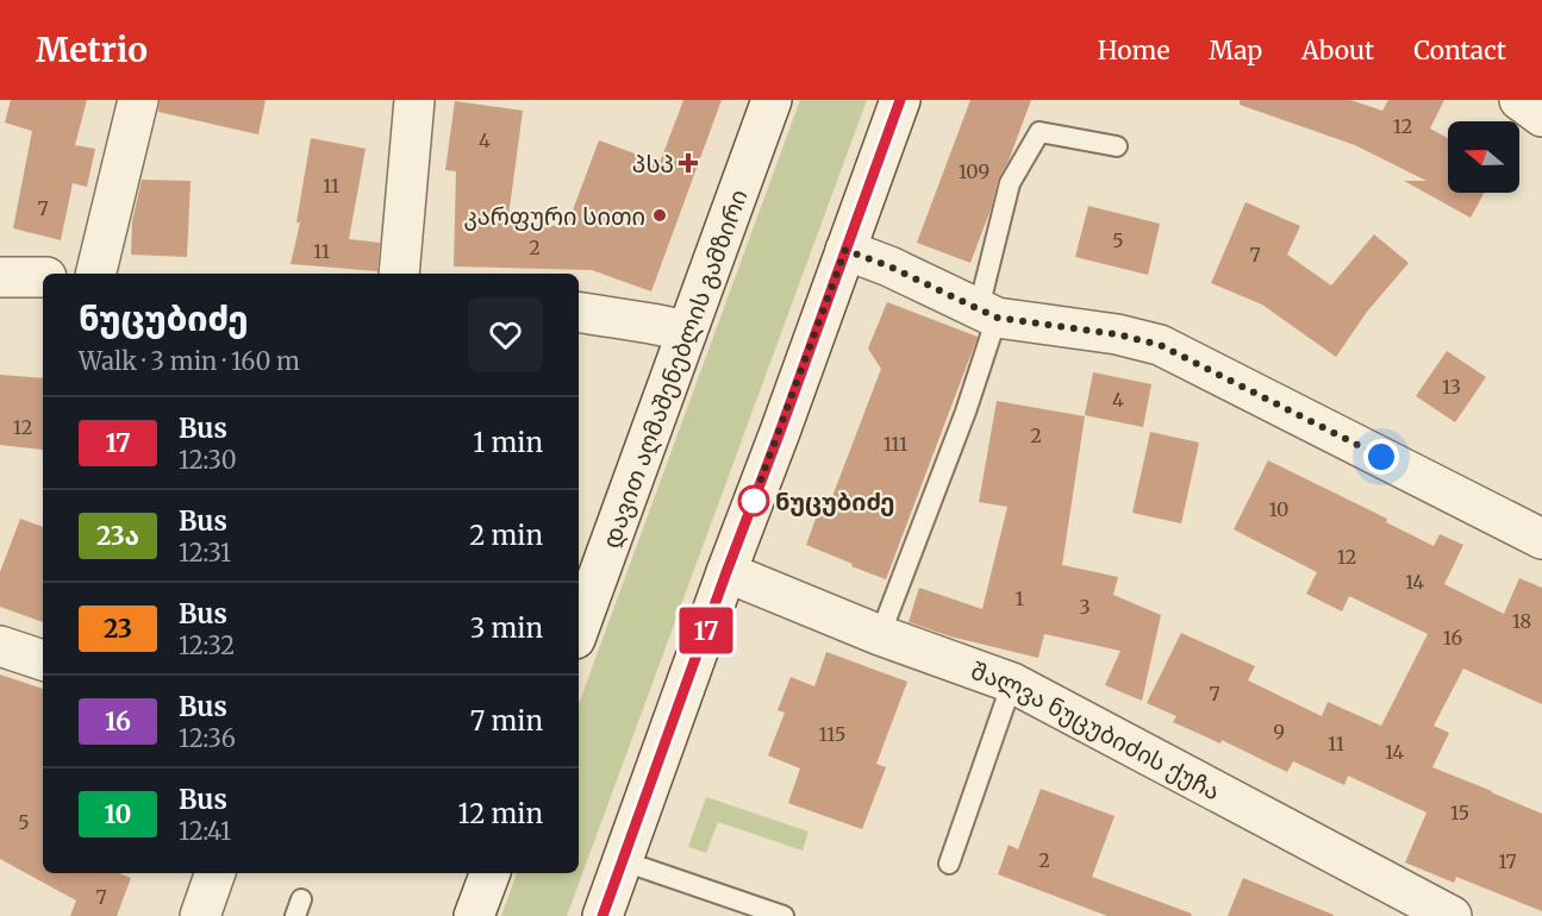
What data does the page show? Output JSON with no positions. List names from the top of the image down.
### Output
{
  "streets": {
    "street": ["დავით აღმაშენებლის გამზირი", "შალვა ნუცუბიძის ქუჩა"]
  },
  "places": {
    "health": ["პსპ"],
    "other": ["კარფური სითი", "ნუცუბიძე"]
  },
  "lines": ["bus line 17"],
  "house_numbers": [
    "12",
    "4",
    "109",
    "11",
    "7",
    "5",
    "2",
    "11",
    "7",
    "13",
    "4",
    "12",
    "2",
    "111",
    "10",
    "12",
    "14",
    "1",
    "3",
    "18",
    "16",
    "7",
    "9",
    "115",
    "11",
    "14",
    "15",
    "5",
    "2",
    "17",
    "7"
  ],
  "north": "left",
  "page": {
    "header": "Metrio",
    "nav": [
      "Home",
      "Map",
      "About",
      "Contact"
    ],
    "on_map": "17",
    "heading": ["ნუცუბიძე", "Walk · 3 min · 160 m"],
    "list": [
      {
        "mark": "17",
        "name": "Bus",
        "note": "12:30",
        "value": "1 min"
      },
      {
        "mark": "23ა",
        "name": "Bus",
        "note": "12:31",
        "value": "2 min"
      },
      {
        "mark": "23",
        "name": "Bus",
        "note": "12:32",
        "value": "3 min"
      },
      {
        "mark": "16",
        "name": "Bus",
        "note": "12:36",
        "value": "7 min"
      },
      {
        "mark": "10",
        "name": "Bus",
        "note": "12:41",
        "value": "12 min"
      }
    ]
  }
}
